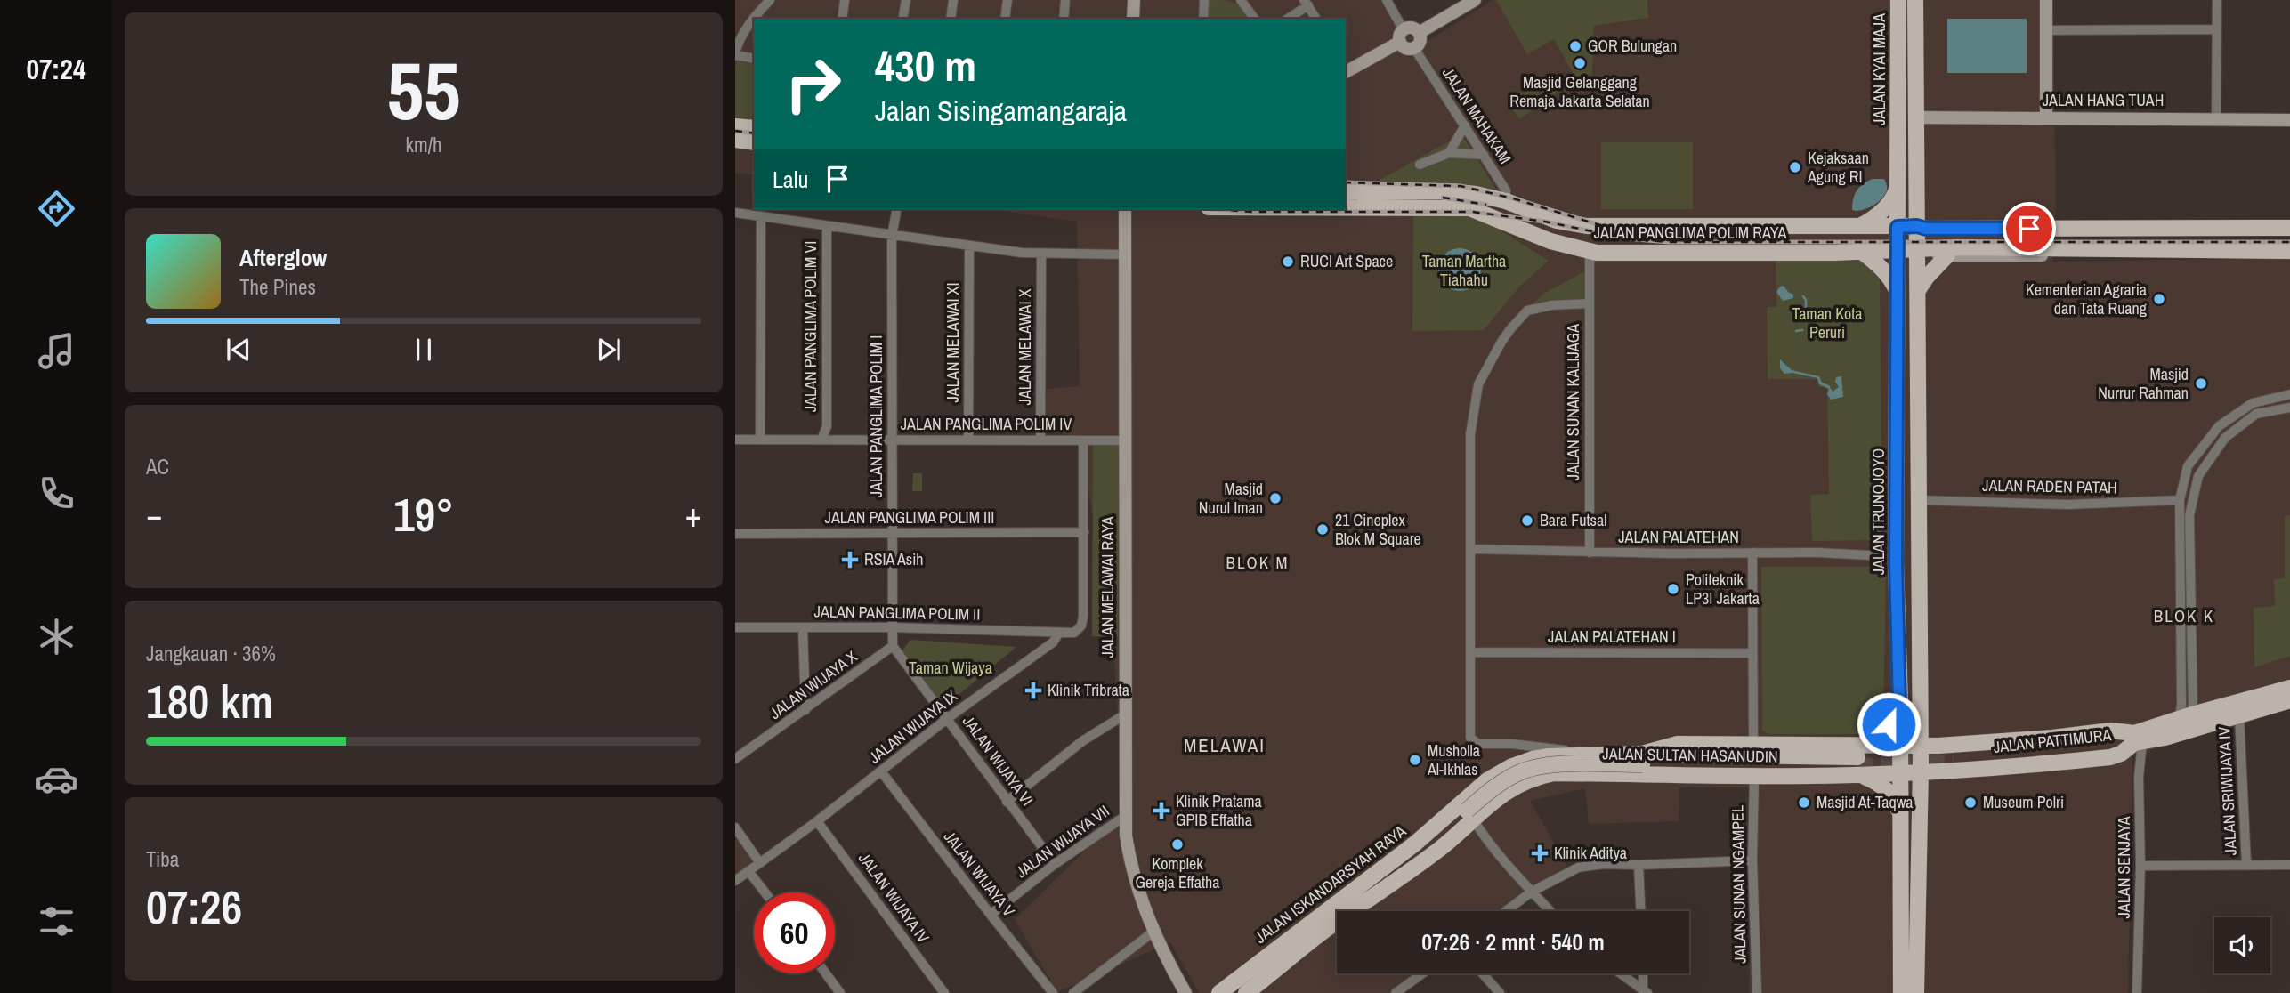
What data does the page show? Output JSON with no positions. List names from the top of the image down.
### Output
{
  "streets": {
    "main road": [
      "JALAN KYAI MAJA",
      "JALAN HANG TUAH",
      "JALAN PANGLIMA POLIM RAYA",
      "JALAN TRUNOJOYO",
      "JALAN MELAWAI RAYA",
      "JALAN PATTIMURA",
      "JALAN SULTAN HASANUDIN",
      "JALAN ISKANDARSYAH RAYA"
    ],
    "street": [
      "JALAN MAHAKAM",
      "JALAN PANGLIMA POLIM VI",
      "JALAN MELAWAI XI",
      "JALAN MELAWAI X",
      "JALAN SUNAN KALIJAGA",
      "JALAN PANGLIMA POLIM I",
      "JALAN PANGLIMA POLIM IV",
      "JALAN RADEN PATAH",
      "JALAN PANGLIMA POLIM III",
      "JALAN PALATEHAN",
      "JALAN PANGLIMA POLIM II",
      "JALAN PALATEHAN I",
      "JALAN WIJAYA X",
      "JALAN WIJAYA IX",
      "JALAN WIJAYA VI",
      "JALAN SRIWIJAYA IV",
      "JALAN WIJAYA VII",
      "JALAN SENJAYA",
      "JALAN WIJAYA V",
      "JALAN SUNAN NGAMPEL",
      "JALAN WIJAYA IV"
    ]
  },
  "crossings": [
    ["JALAN KYAI MAJA", "JALAN PANGLIMA POLIM RAYA"],
    ["JALAN KYAI MAJA", "JALAN TRUNOJOYO"],
    ["JALAN MAHAKAM", "JALAN PANGLIMA POLIM RAYA"],
    ["JALAN PANGLIMA POLIM RAYA", "JALAN SUNAN KALIJAGA"],
    ["JALAN PANGLIMA POLIM RAYA", "JALAN TRUNOJOYO"],
    ["JALAN PANGLIMA POLIM VI", "JALAN PANGLIMA POLIM IV"],
    ["JALAN MELAWAI XI", "JALAN PANGLIMA POLIM IV"],
    ["JALAN MELAWAI X", "JALAN PANGLIMA POLIM IV"],
    ["JALAN SUNAN KALIJAGA", "JALAN PALATEHAN"],
    ["JALAN PANGLIMA POLIM I", "JALAN PANGLIMA POLIM IV"],
    ["JALAN PANGLIMA POLIM I", "JALAN PANGLIMA POLIM III"],
    ["JALAN PANGLIMA POLIM I", "JALAN PANGLIMA POLIM II"],
    ["JALAN PANGLIMA POLIM IV", "JALAN MELAWAI RAYA"],
    ["JALAN PANGLIMA POLIM IV", "JALAN WIJAYA IX"],
    ["JALAN TRUNOJOYO", "JALAN PALATEHAN"],
    ["JALAN TRUNOJOYO", "JALAN SULTAN HASANUDIN"],
    ["JALAN PANGLIMA POLIM III", "JALAN WIJAYA IX"],
    ["JALAN MELAWAI RAYA", "JALAN WIJAYA VII"],
    ["JALAN PANGLIMA POLIM II", "JALAN WIJAYA IX"],
    ["JALAN WIJAYA X", "JALAN WIJAYA VI"],
    ["JALAN WIJAYA IX", "JALAN WIJAYA VI"],
    ["JALAN WIJAYA IX", "JALAN WIJAYA V"],
    ["JALAN WIJAYA IX", "JALAN WIJAYA IV"],
    ["JALAN PATTIMURA", "JALAN SULTAN HASANUDIN"],
    ["JALAN PATTIMURA", "JALAN SRIWIJAYA IV"],
    ["JALAN PATTIMURA", "JALAN SENJAYA"],
    ["JALAN SULTAN HASANUDIN", "JALAN ISKANDARSYAH RAYA"],
    ["JALAN SULTAN HASANUDIN", "JALAN SUNAN NGAMPEL"],
    ["JALAN WIJAYA VI", "JALAN WIJAYA VII"],
    ["JALAN WIJAYA VII", "JALAN WIJAYA V"]
  ],
  "districts": ["BLOK M", "BLOK K", "MELAWAI"],
  "parks": ["Taman Martha Tiahahu", "Taman Kota Peruri", "Taman Wijaya"],
  "places": {
    "other": [
      "GOR Bulungan",
      "Masjid Gelanggang Remaja Jakarta Selatan",
      "Kejaksaan Agung RI",
      "RUCI Art Space",
      "Kementerian Agraria dan Tata Ruang",
      "Masjid Nurrur Rahman",
      "Masjid Nurul Iman",
      "Bara Futsal",
      "21 Cineplex Blok M Square",
      "Politeknik LP3I Jakarta",
      "Musholla Al-Ikhlas",
      "Masjid At-Taqwa",
      "Museum Polri",
      "Komplek Gereja Effatha"
    ],
    "health": [
      "RSIA Asih",
      "Klinik Tribrata",
      "Klinik Pratama GPIB Effatha",
      "Klinik Aditya"
    ]
  },
  "page": {
    "tabs": "07:24",
    "tile": [
      ["55", "km/h"],
      "AC",
      ["Jangkauan · 36%", "180 km"],
      ["Tiba", "07:26"]
    ],
    "turn": ["430 m", "Jalan Sisingamangaraja"],
    "then": "Lalu",
    "song": ["Afterglow", "The Pines"],
    "heat": ["−", "19°", "+"],
    "limit": "60",
    "trip": "07:26 · 2 mnt · 540 m"
  }
}
